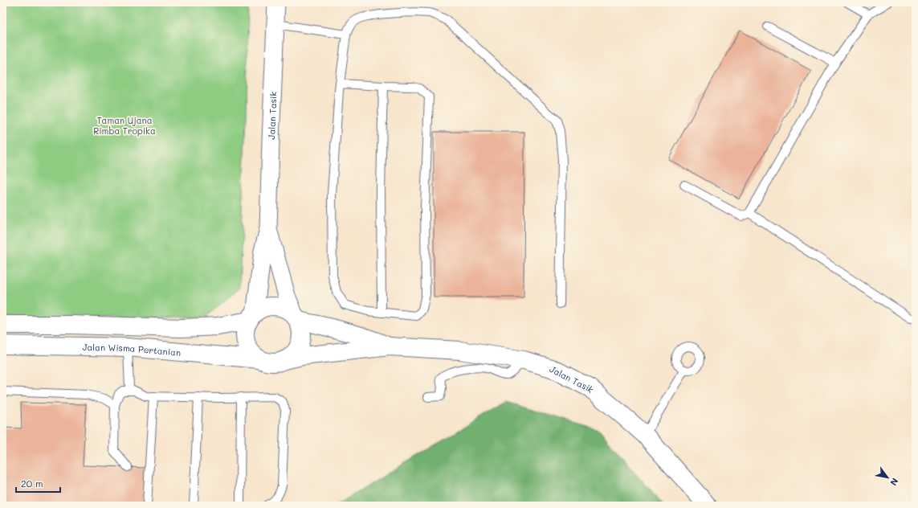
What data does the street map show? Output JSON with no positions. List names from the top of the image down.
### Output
{
  "streets": {
    "street": ["Jalan Tasik", "Jalan Wisma Pertanian"]
  },
  "crossings": [
    ["Jalan Tasik", "Jalan Wisma Pertanian"]
  ],
  "parks": ["Taman Ujana Rimba Tropika"],
  "scale_bar": "20 m",
  "north": "bottom right"
}
